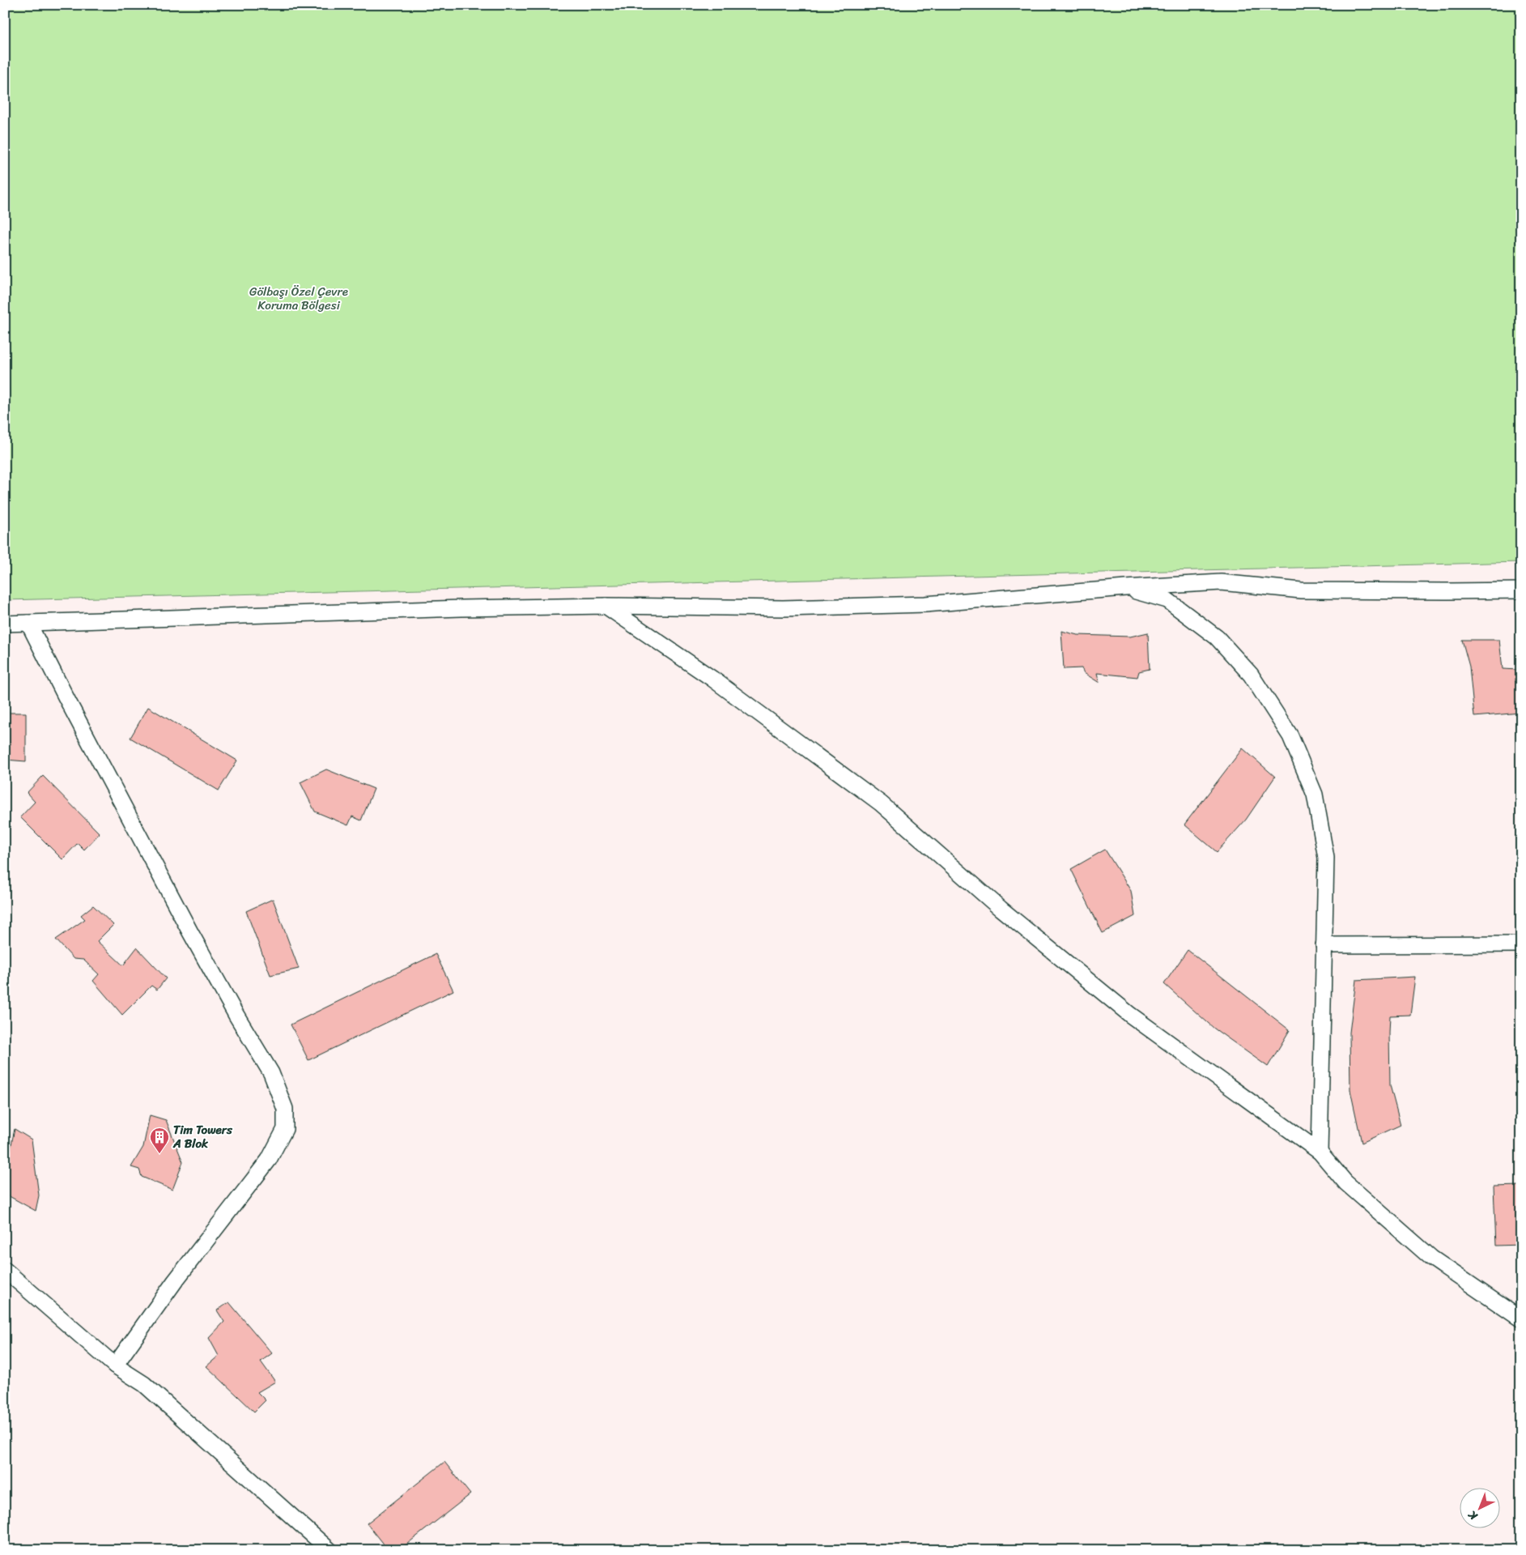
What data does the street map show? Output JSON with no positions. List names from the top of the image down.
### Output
{
  "parks": ["Gölbaşı Özel Çevre Koruma Bölgesi"],
  "places": {
    "building": ["Tim Towers A Blok"]
  },
  "north": "bottom left"
}
